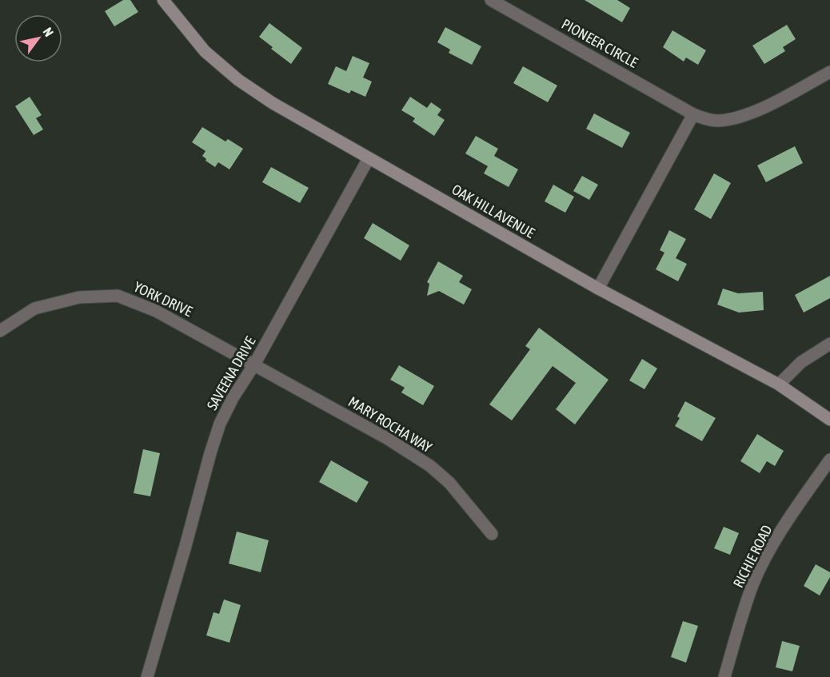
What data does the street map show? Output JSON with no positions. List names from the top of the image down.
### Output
{
  "streets": {
    "main road": ["OAK HILL AVENUE"],
    "street": [
      "PIONEER CIRCLE",
      "YORK DRIVE",
      "SAVEENA DRIVE",
      "MARY ROCHA WAY",
      "RICHIE ROAD"
    ]
  },
  "crossings": [
    ["OAK HILL AVENUE", "SAVEENA DRIVE"],
    ["YORK DRIVE", "SAVEENA DRIVE"],
    ["YORK DRIVE", "MARY ROCHA WAY"],
    ["SAVEENA DRIVE", "MARY ROCHA WAY"]
  ],
  "north": "top right"
}
